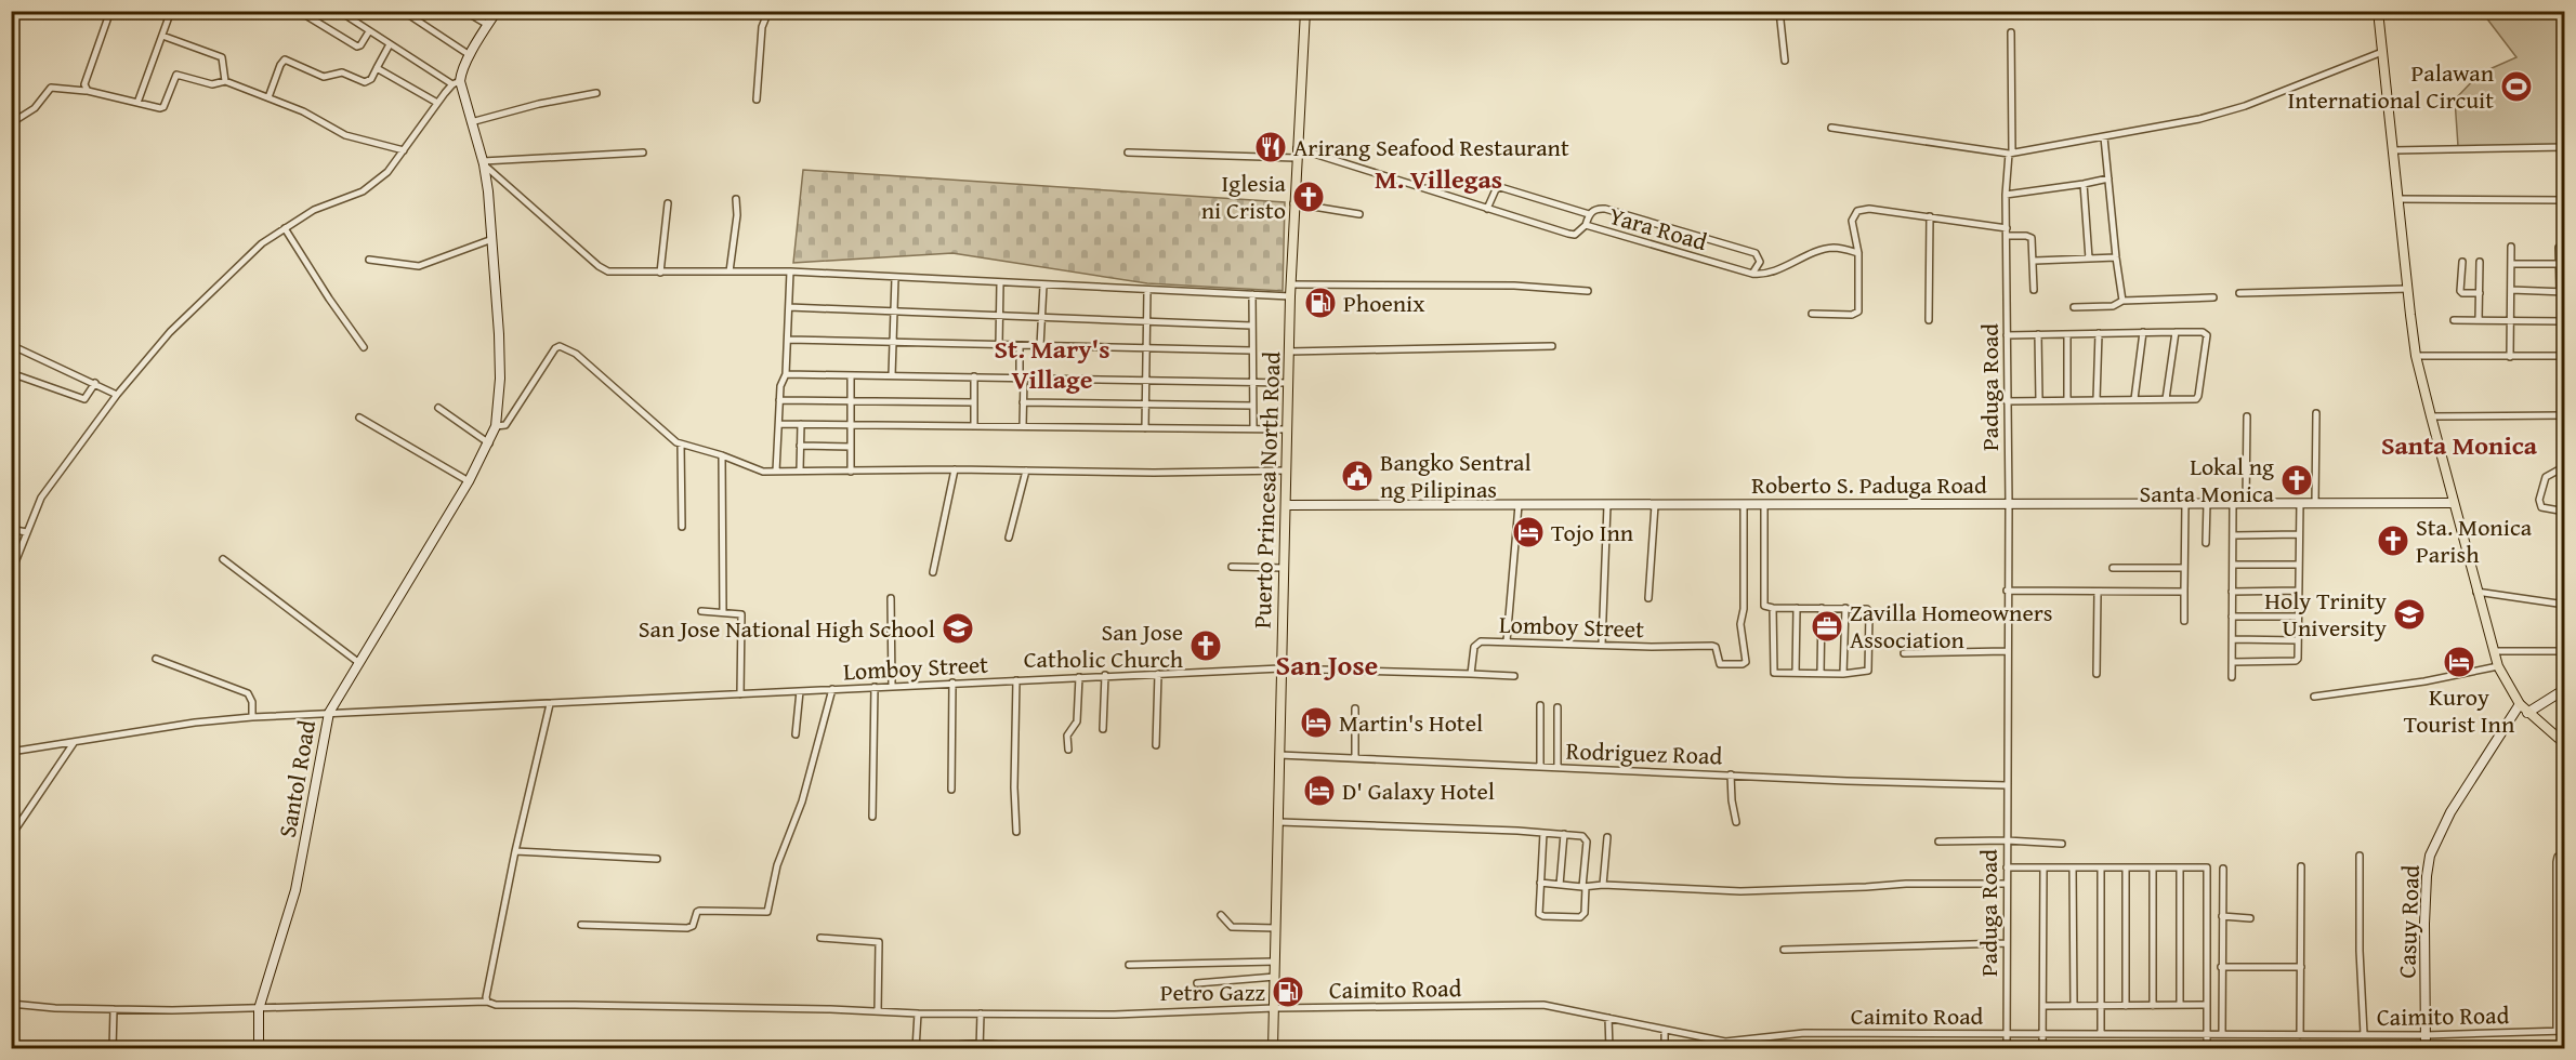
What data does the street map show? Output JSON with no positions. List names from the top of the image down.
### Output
{
  "streets": {
    "main road": ["Puerto Princesa North Road"],
    "street": [
      "Yara Road",
      "Paduga Road",
      "Roberto S. Paduga Road",
      "Lomboy Street",
      "Rodriguez Road",
      "Santol Road",
      "Casuy Road",
      "Caimito Road"
    ]
  },
  "crossings": [
    ["Yara Road", "Puerto Princesa North Road"],
    ["Paduga Road", "Roberto S. Paduga Road"],
    ["Paduga Road", "Rodriguez Road"],
    ["Paduga Road", "Caimito Road"],
    ["Roberto S. Paduga Road", "Puerto Princesa North Road"],
    ["Roberto S. Paduga Road", "Lomboy Street"],
    ["Puerto Princesa North Road", "Lomboy Street"],
    ["Puerto Princesa North Road", "Rodriguez Road"],
    ["Puerto Princesa North Road", "Caimito Road"],
    ["Lomboy Street", "Santol Road"],
    ["Santol Road", "Caimito Road"],
    ["Casuy Road", "Caimito Road"]
  ],
  "districts": [
    "M. Villegas",
    "St. Mary's Village",
    "Santa Monica",
    "San Jose"
  ],
  "places": {
    "sports": ["Palawan International Circuit"],
    "restaurant": ["Arirang Seafood Restaurant"],
    "church": [
      "Iglesia ni Cristo",
      "Lokal ng Santa Monica",
      "Sta. Monica Parish",
      "San Jose Catholic Church"
    ],
    "fuel station": ["Phoenix", "Petro Gazz"],
    "public building": ["Bangko Sentral ng Pilipinas"],
    "hotel": [
      "Tojo Inn",
      "Kuroy Tourist Inn",
      "Martin's Hotel",
      "D' Galaxy Hotel"
    ],
    "school or university": ["Holy Trinity University", "San Jose National High School"],
    "office": ["Zavilla Homeowners Association"]
  }
}
